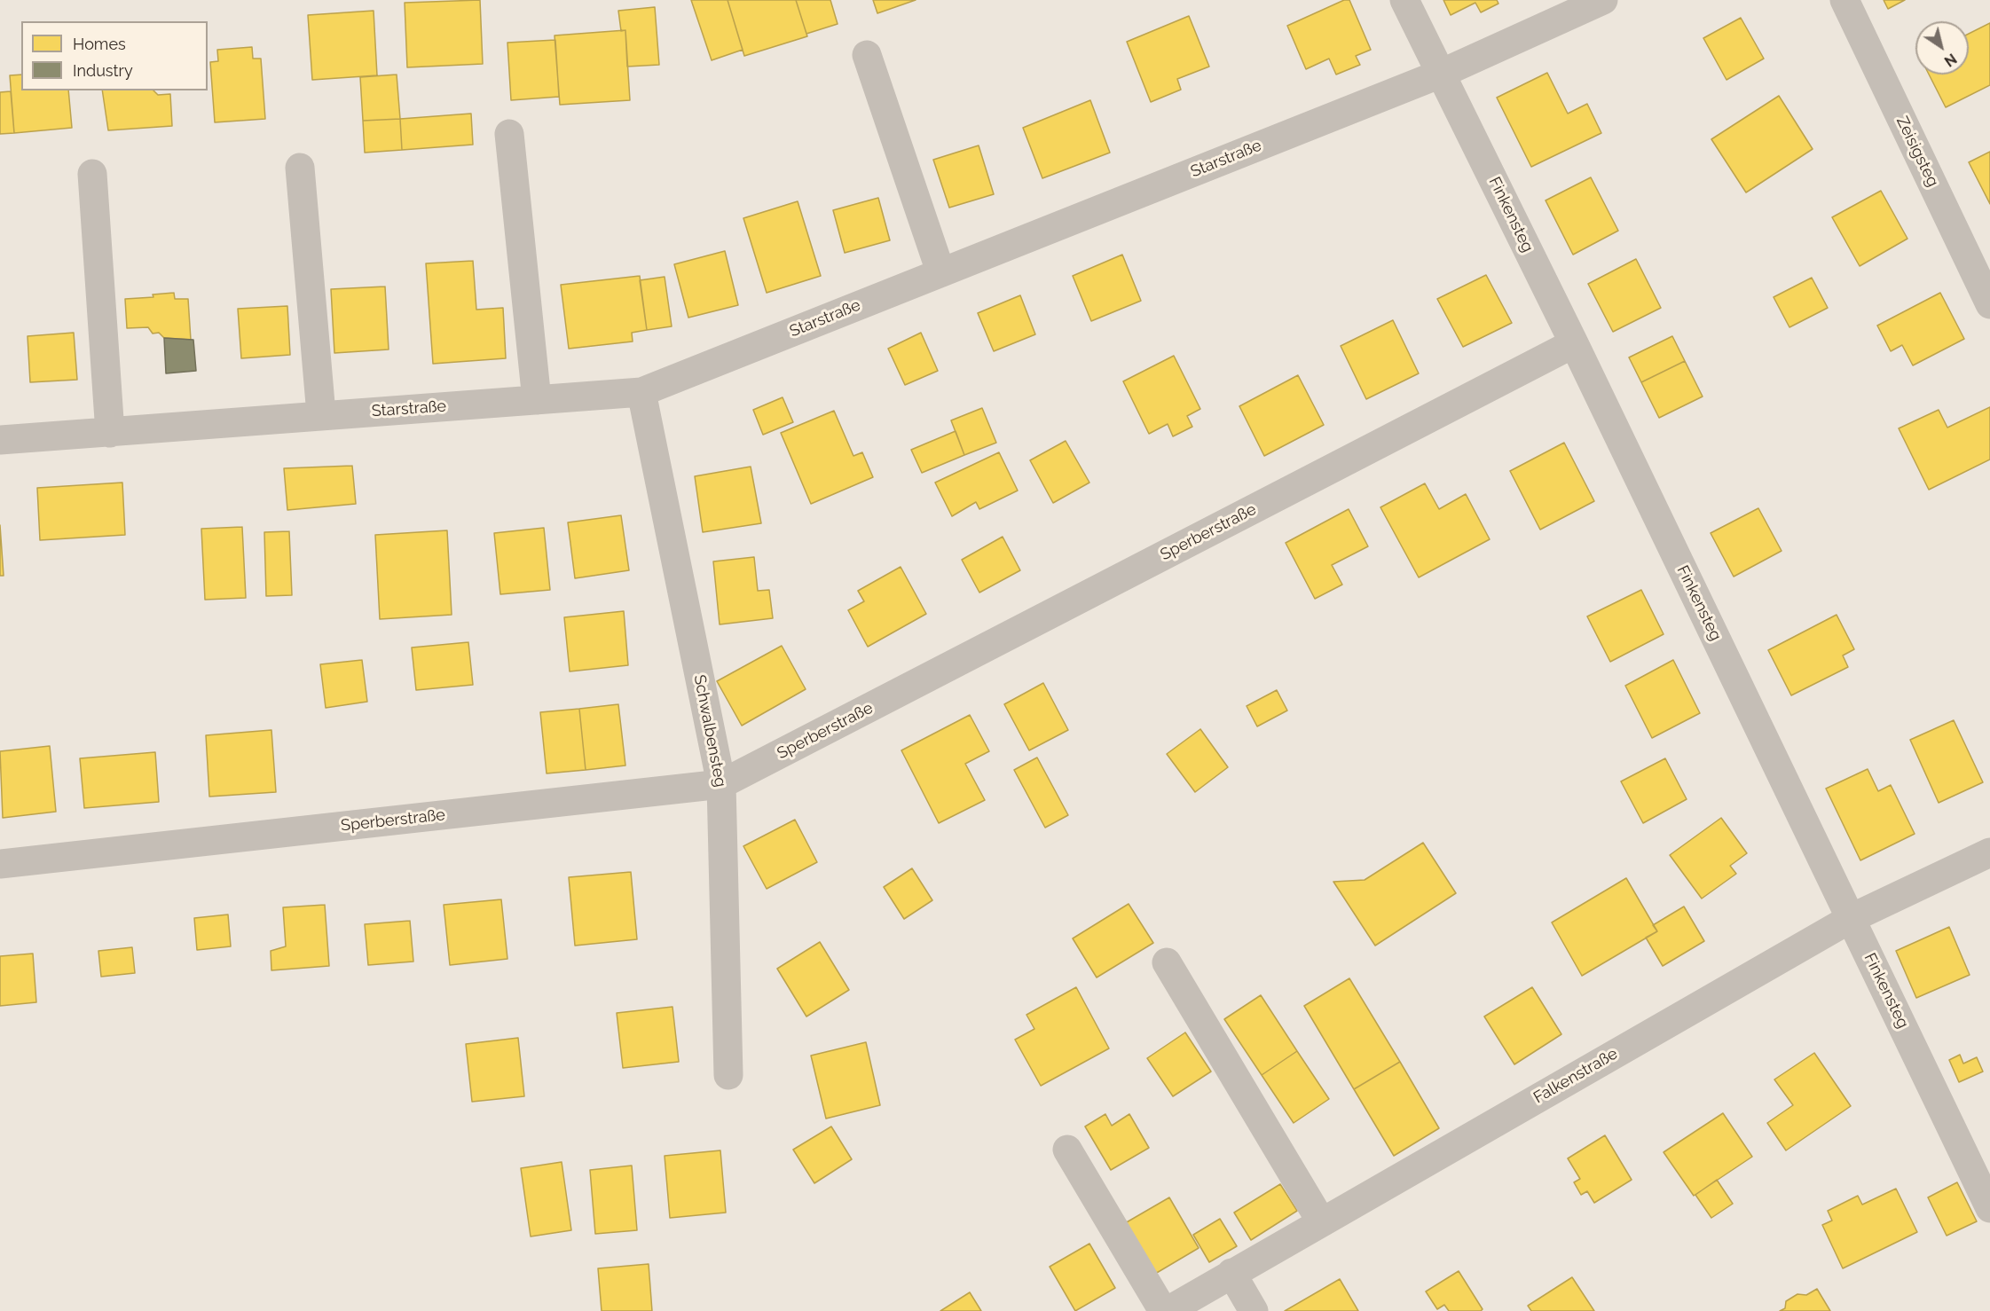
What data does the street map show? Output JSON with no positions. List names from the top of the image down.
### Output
{
  "streets": {
    "street": [
      "Zeisigsteg",
      "Starstraße",
      "Finkensteg",
      "Sperberstraße",
      "Schwalbensteg",
      "Falkenstraße"
    ]
  },
  "crossings": [
    ["Starstraße", "Finkensteg"],
    ["Starstraße", "Schwalbensteg"],
    ["Finkensteg", "Sperberstraße"],
    ["Finkensteg", "Falkenstraße"],
    ["Sperberstraße", "Schwalbensteg"]
  ],
  "legend": ["Homes", "Industry"],
  "north": "bottom right"
}
